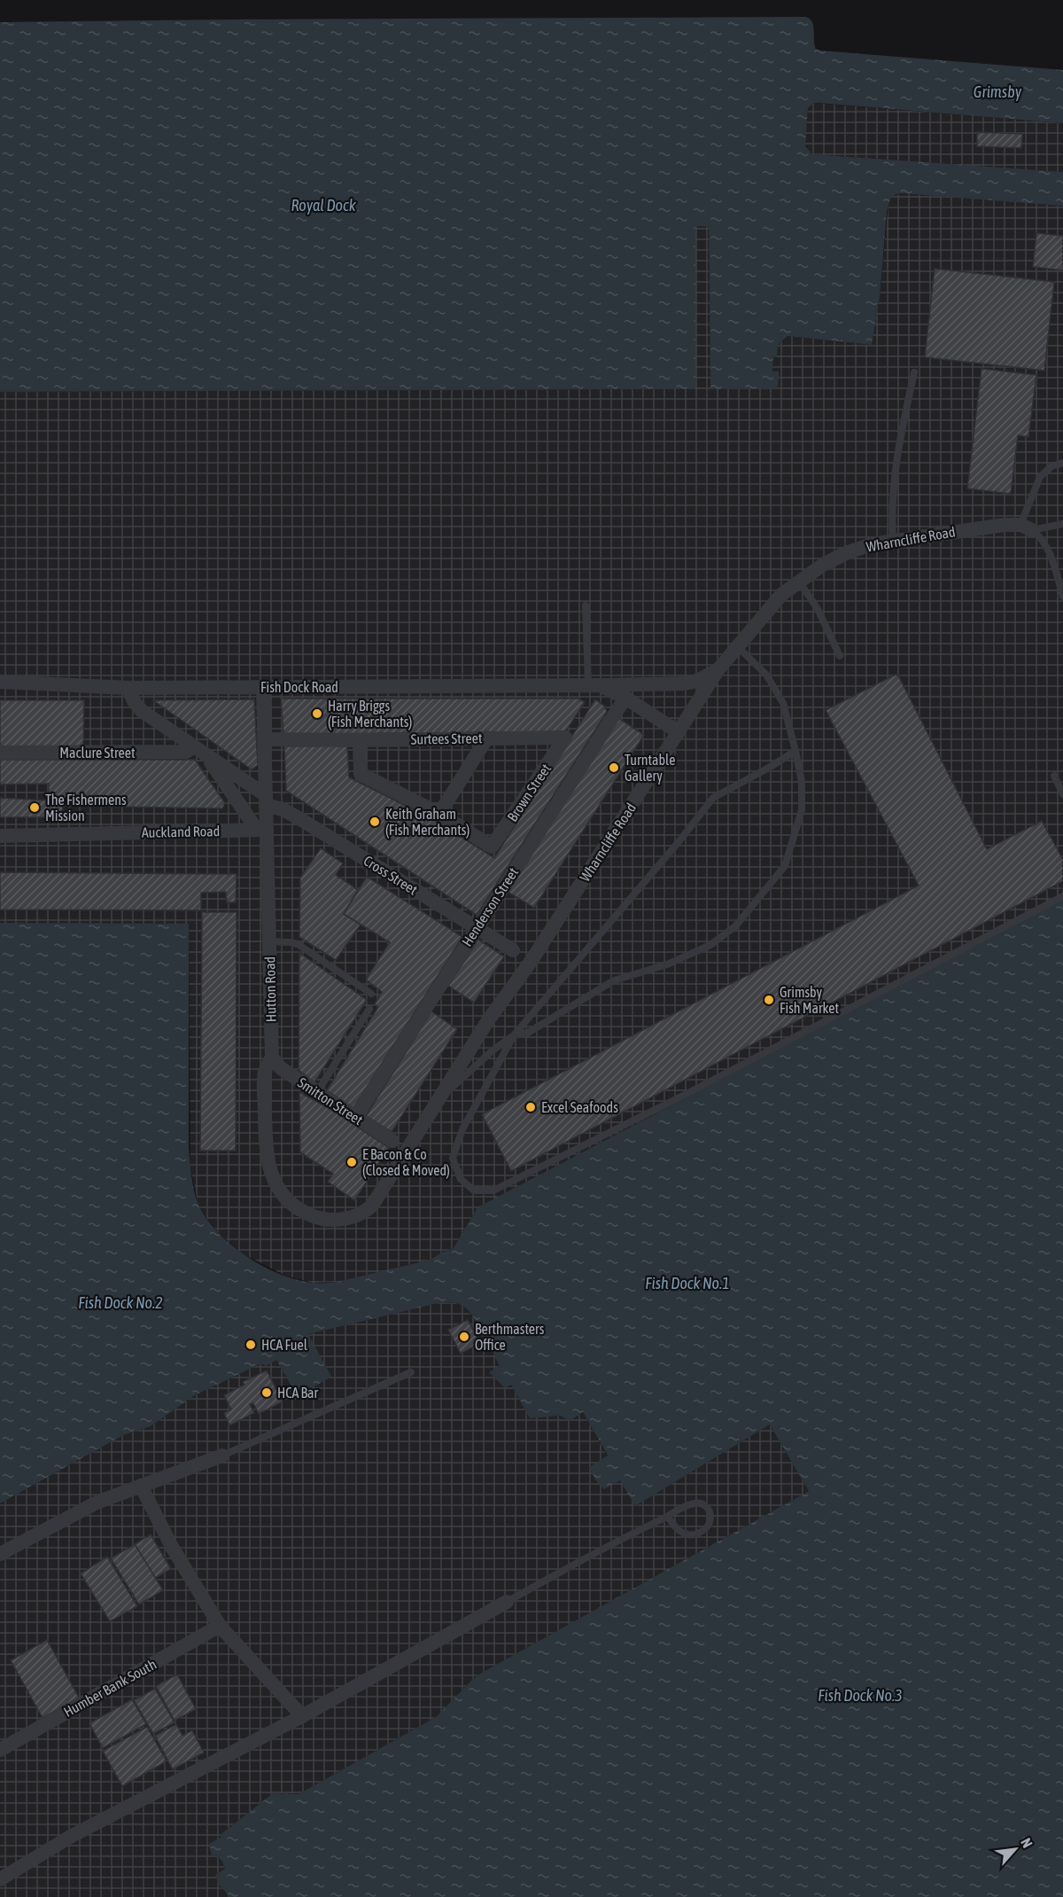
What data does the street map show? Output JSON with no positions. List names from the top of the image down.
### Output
{
  "streets": {
    "street": [
      "Wharncliffe Road",
      "Fish Dock Road",
      "Surtees Street",
      "Maclure Street",
      "Brown Street",
      "Auckland Road",
      "Cross Street",
      "Henderson Street",
      "Hutton Road",
      "Smitton Street",
      "Humber Bank South"
    ]
  },
  "crossings": [
    ["Wharncliffe Road", "Fish Dock Road"],
    ["Wharncliffe Road", "Hutton Road"],
    ["Fish Dock Road", "Cross Street"],
    ["Fish Dock Road", "Henderson Street"],
    ["Fish Dock Road", "Hutton Road"],
    ["Surtees Street", "Brown Street"],
    ["Surtees Street", "Hutton Road"],
    ["Maclure Street", "Cross Street"],
    ["Auckland Road", "Cross Street"],
    ["Auckland Road", "Hutton Road"],
    ["Cross Street", "Henderson Street"],
    ["Cross Street", "Hutton Road"],
    ["Henderson Street", "Smitton Street"],
    ["Hutton Road", "Smitton Street"]
  ],
  "water": [
    "Grimsby",
    "Royal Dock",
    "Fish Dock No.1",
    "Fish Dock No.2",
    "Fish Dock No.3"
  ],
  "places": [
    "Harry Briggs (Fish Merchants)",
    "Turntable Gallery",
    "The Fishermens Mission",
    "Keith Graham (Fish Merchants)",
    "Grimsby Fish Market",
    "Excel Seafoods",
    "E Bacon & Co (Closed & Moved)",
    "Berthmasters Office",
    "HCA Fuel",
    "HCA Bar"
  ],
  "north": "top right"
}
